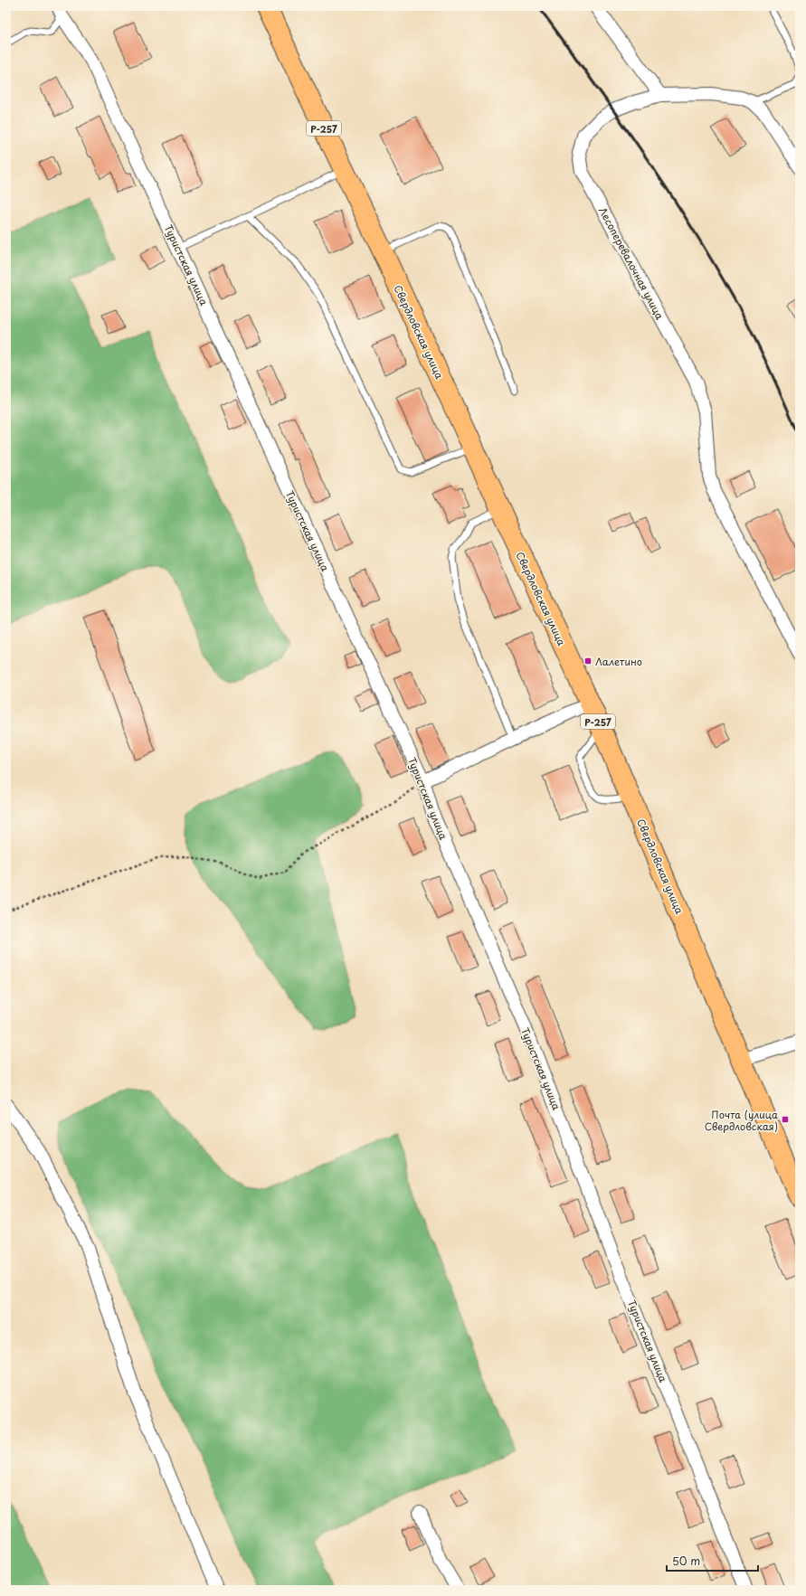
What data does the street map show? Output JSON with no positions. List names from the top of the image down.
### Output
{
  "streets": {
    "highway": ["Р-257", "Свердловская улица"],
    "street": ["Лесоперевалочная улица", "Туристская улица"]
  },
  "places": {
    "transit": ["Лалетино", "Почта (улица Свердловская)"]
  },
  "scale_bar": "50 m"
}
